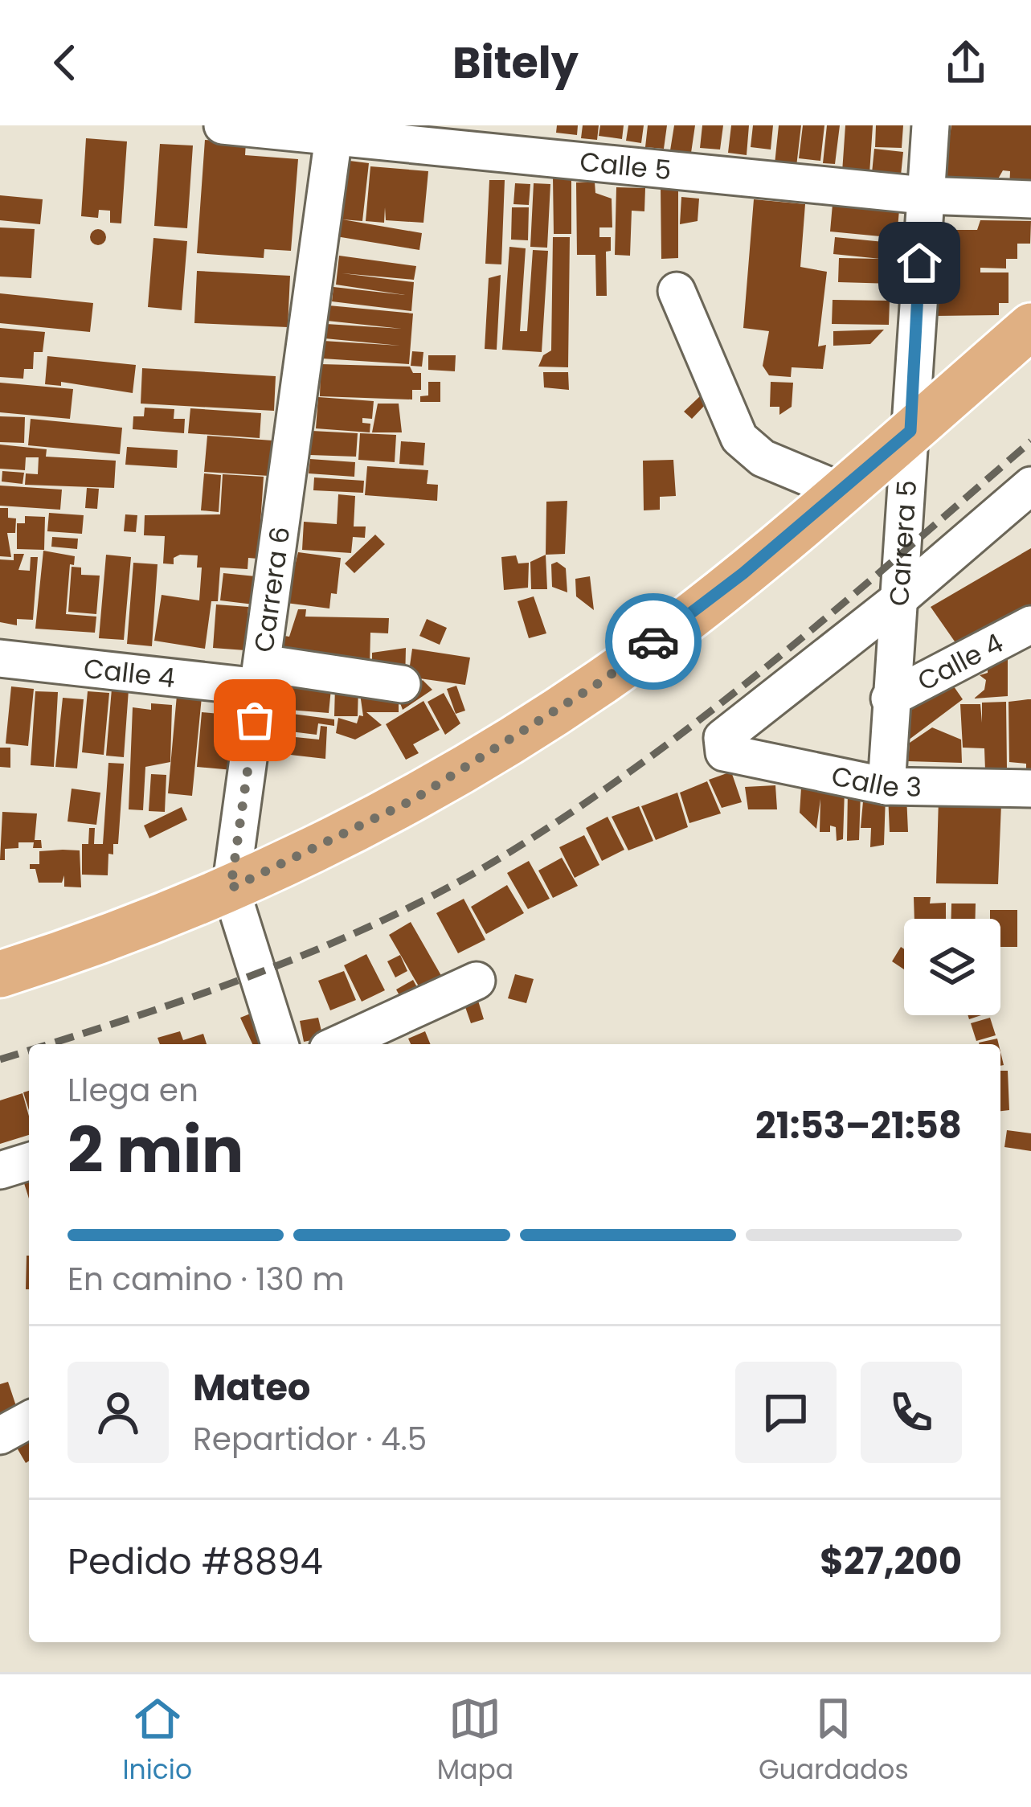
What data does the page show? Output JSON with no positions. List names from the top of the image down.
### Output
{
  "streets": {
    "street": [
      "Calle 5",
      "Carrera 5",
      "Carrera 6",
      "Calle 4",
      "Calle 3"
    ]
  },
  "crossings": [
    ["Calle 5", "Carrera 5"],
    ["Calle 5", "Carrera 6"],
    ["Carrera 5", "Calle 4"],
    ["Carrera 5", "Calle 3"],
    ["Carrera 6", "Calle 4"]
  ],
  "page": {
    "header": "Bitely",
    "heading": ["2 min", "Llega en", "21:53–21:58"],
    "panel": [
      "Mateo",
      "Repartidor · 4.5",
      "Pedido #8894",
      "$27,200"
    ],
    "bar": "En camino · 130 m",
    "tabs": ["Inicio", "Mapa", "Guardados"]
  }
}
